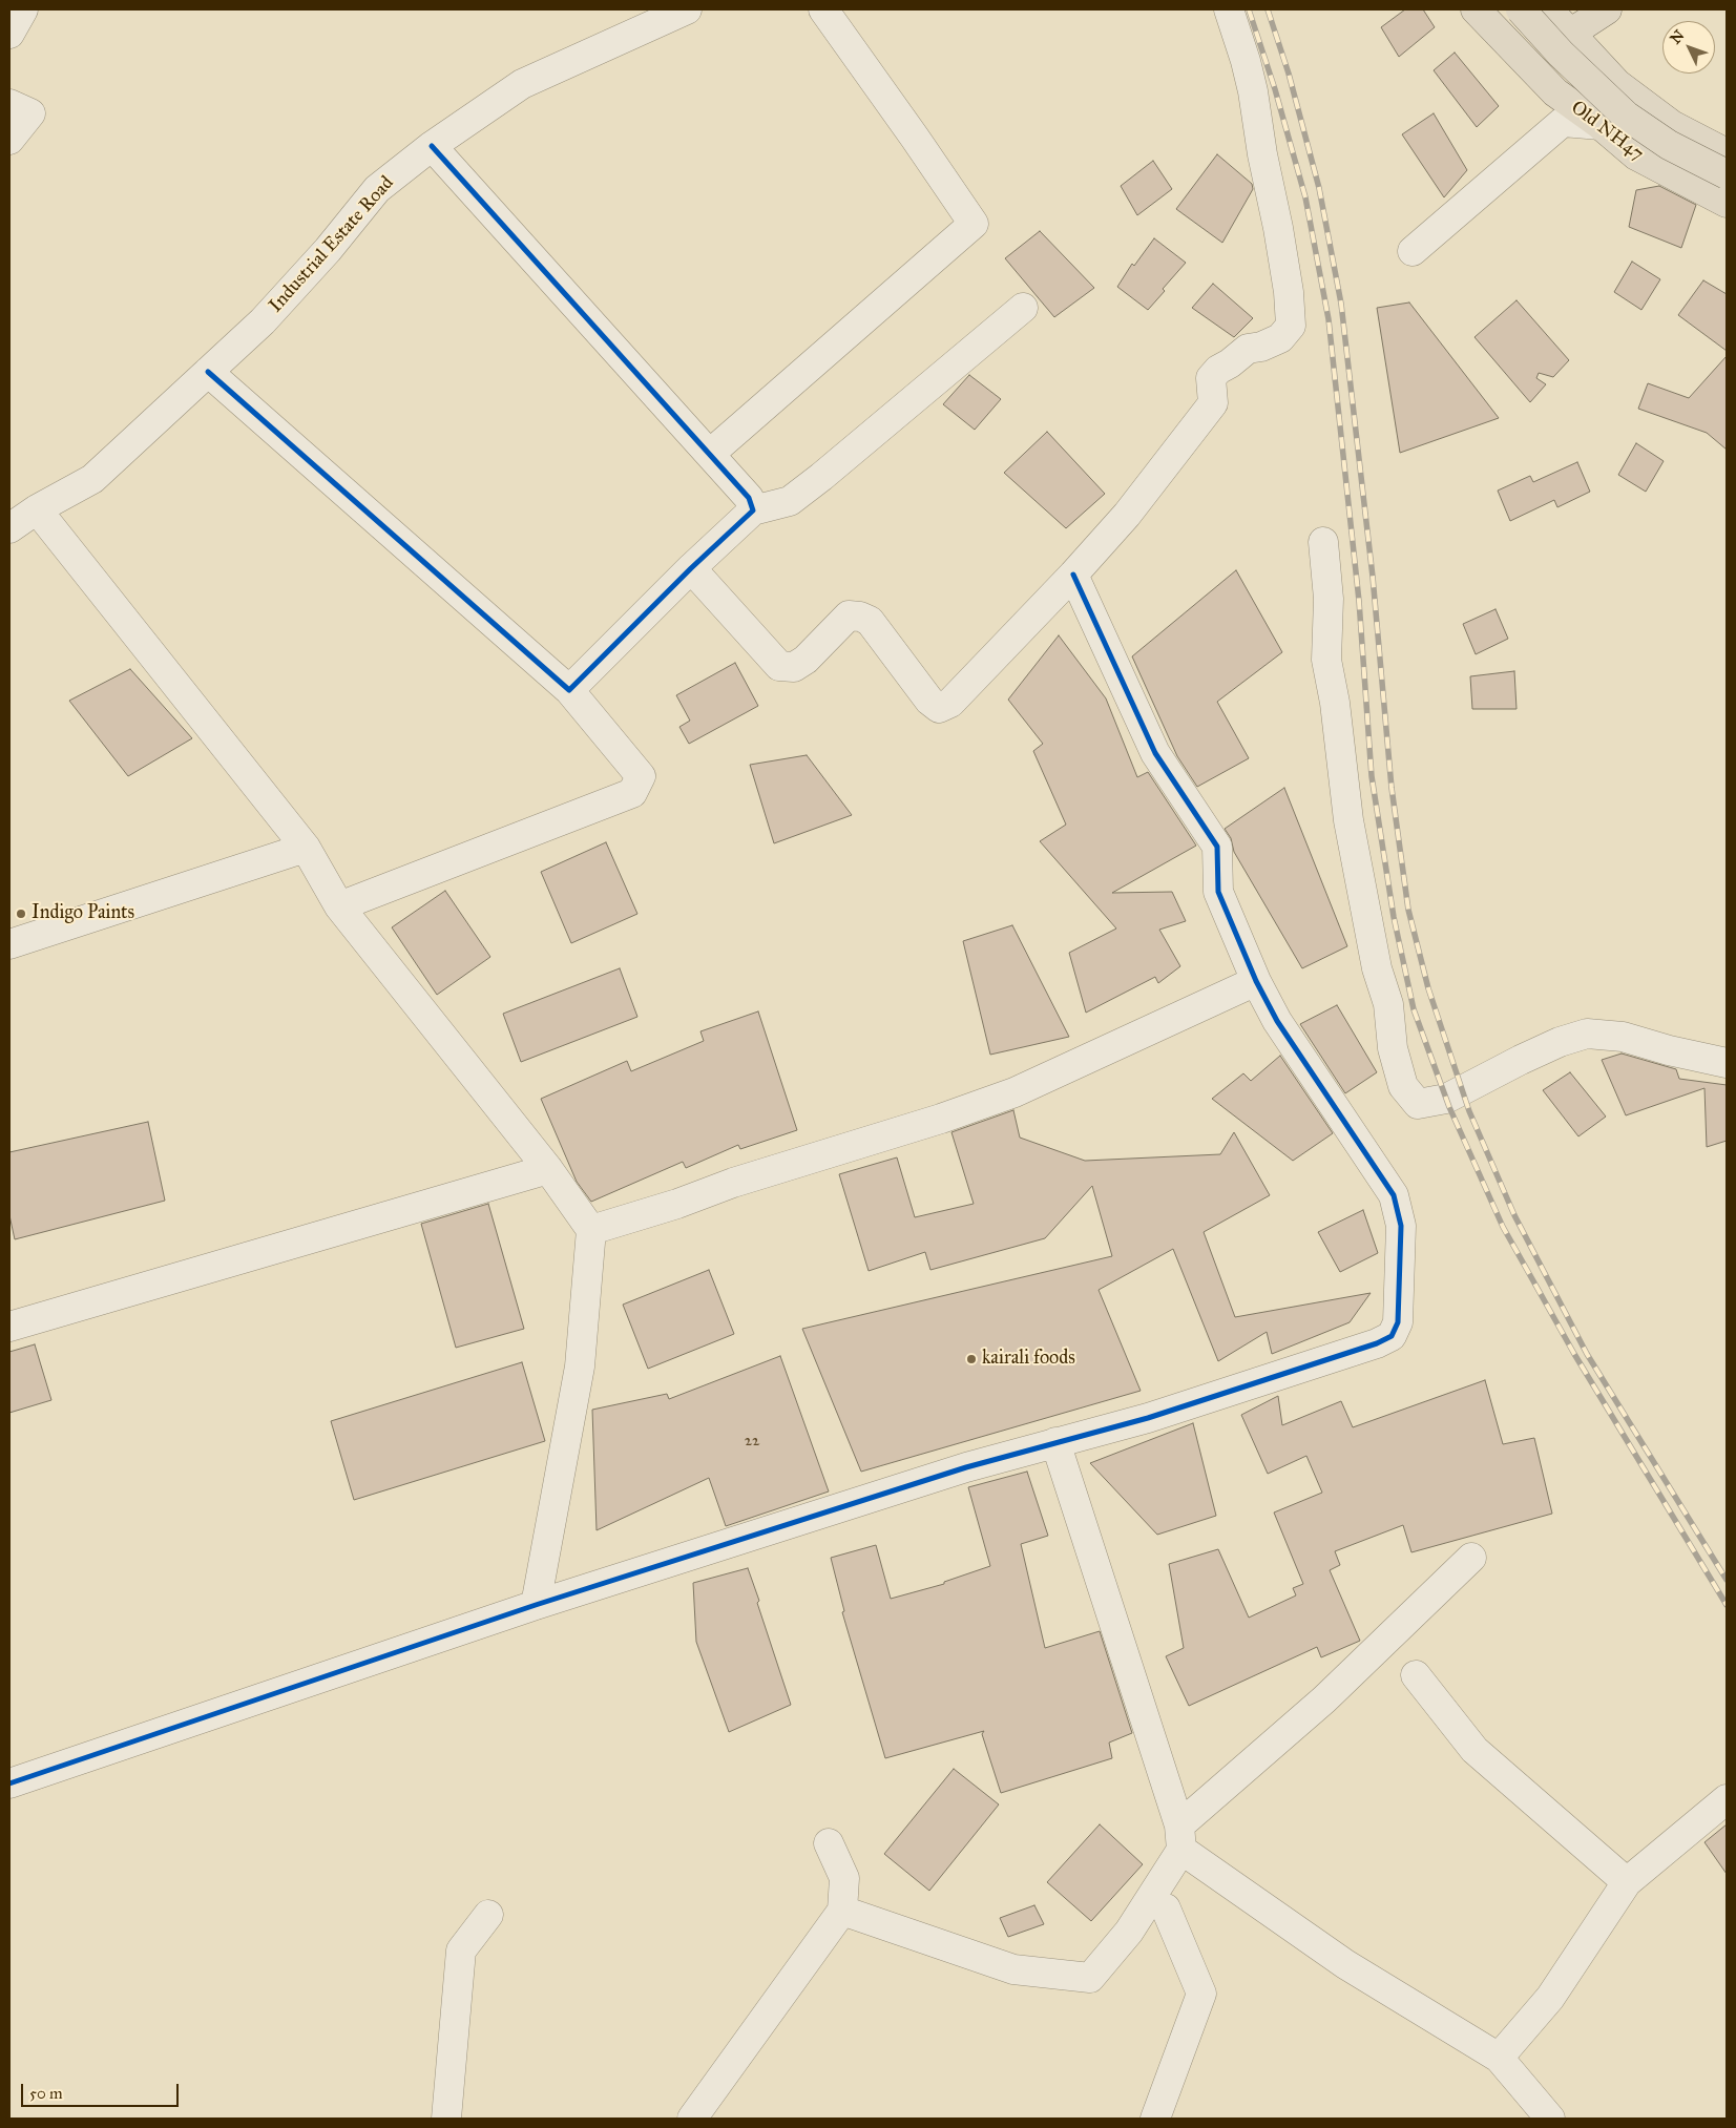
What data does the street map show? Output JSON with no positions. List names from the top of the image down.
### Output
{
  "streets": {
    "main road": ["Old NH47"],
    "street": ["Industrial Estate Road"]
  },
  "places": ["Indigo Paints", "kairali foods"],
  "house_numbers": ["22"],
  "scale_bar": "50 m",
  "north": "top left"
}
